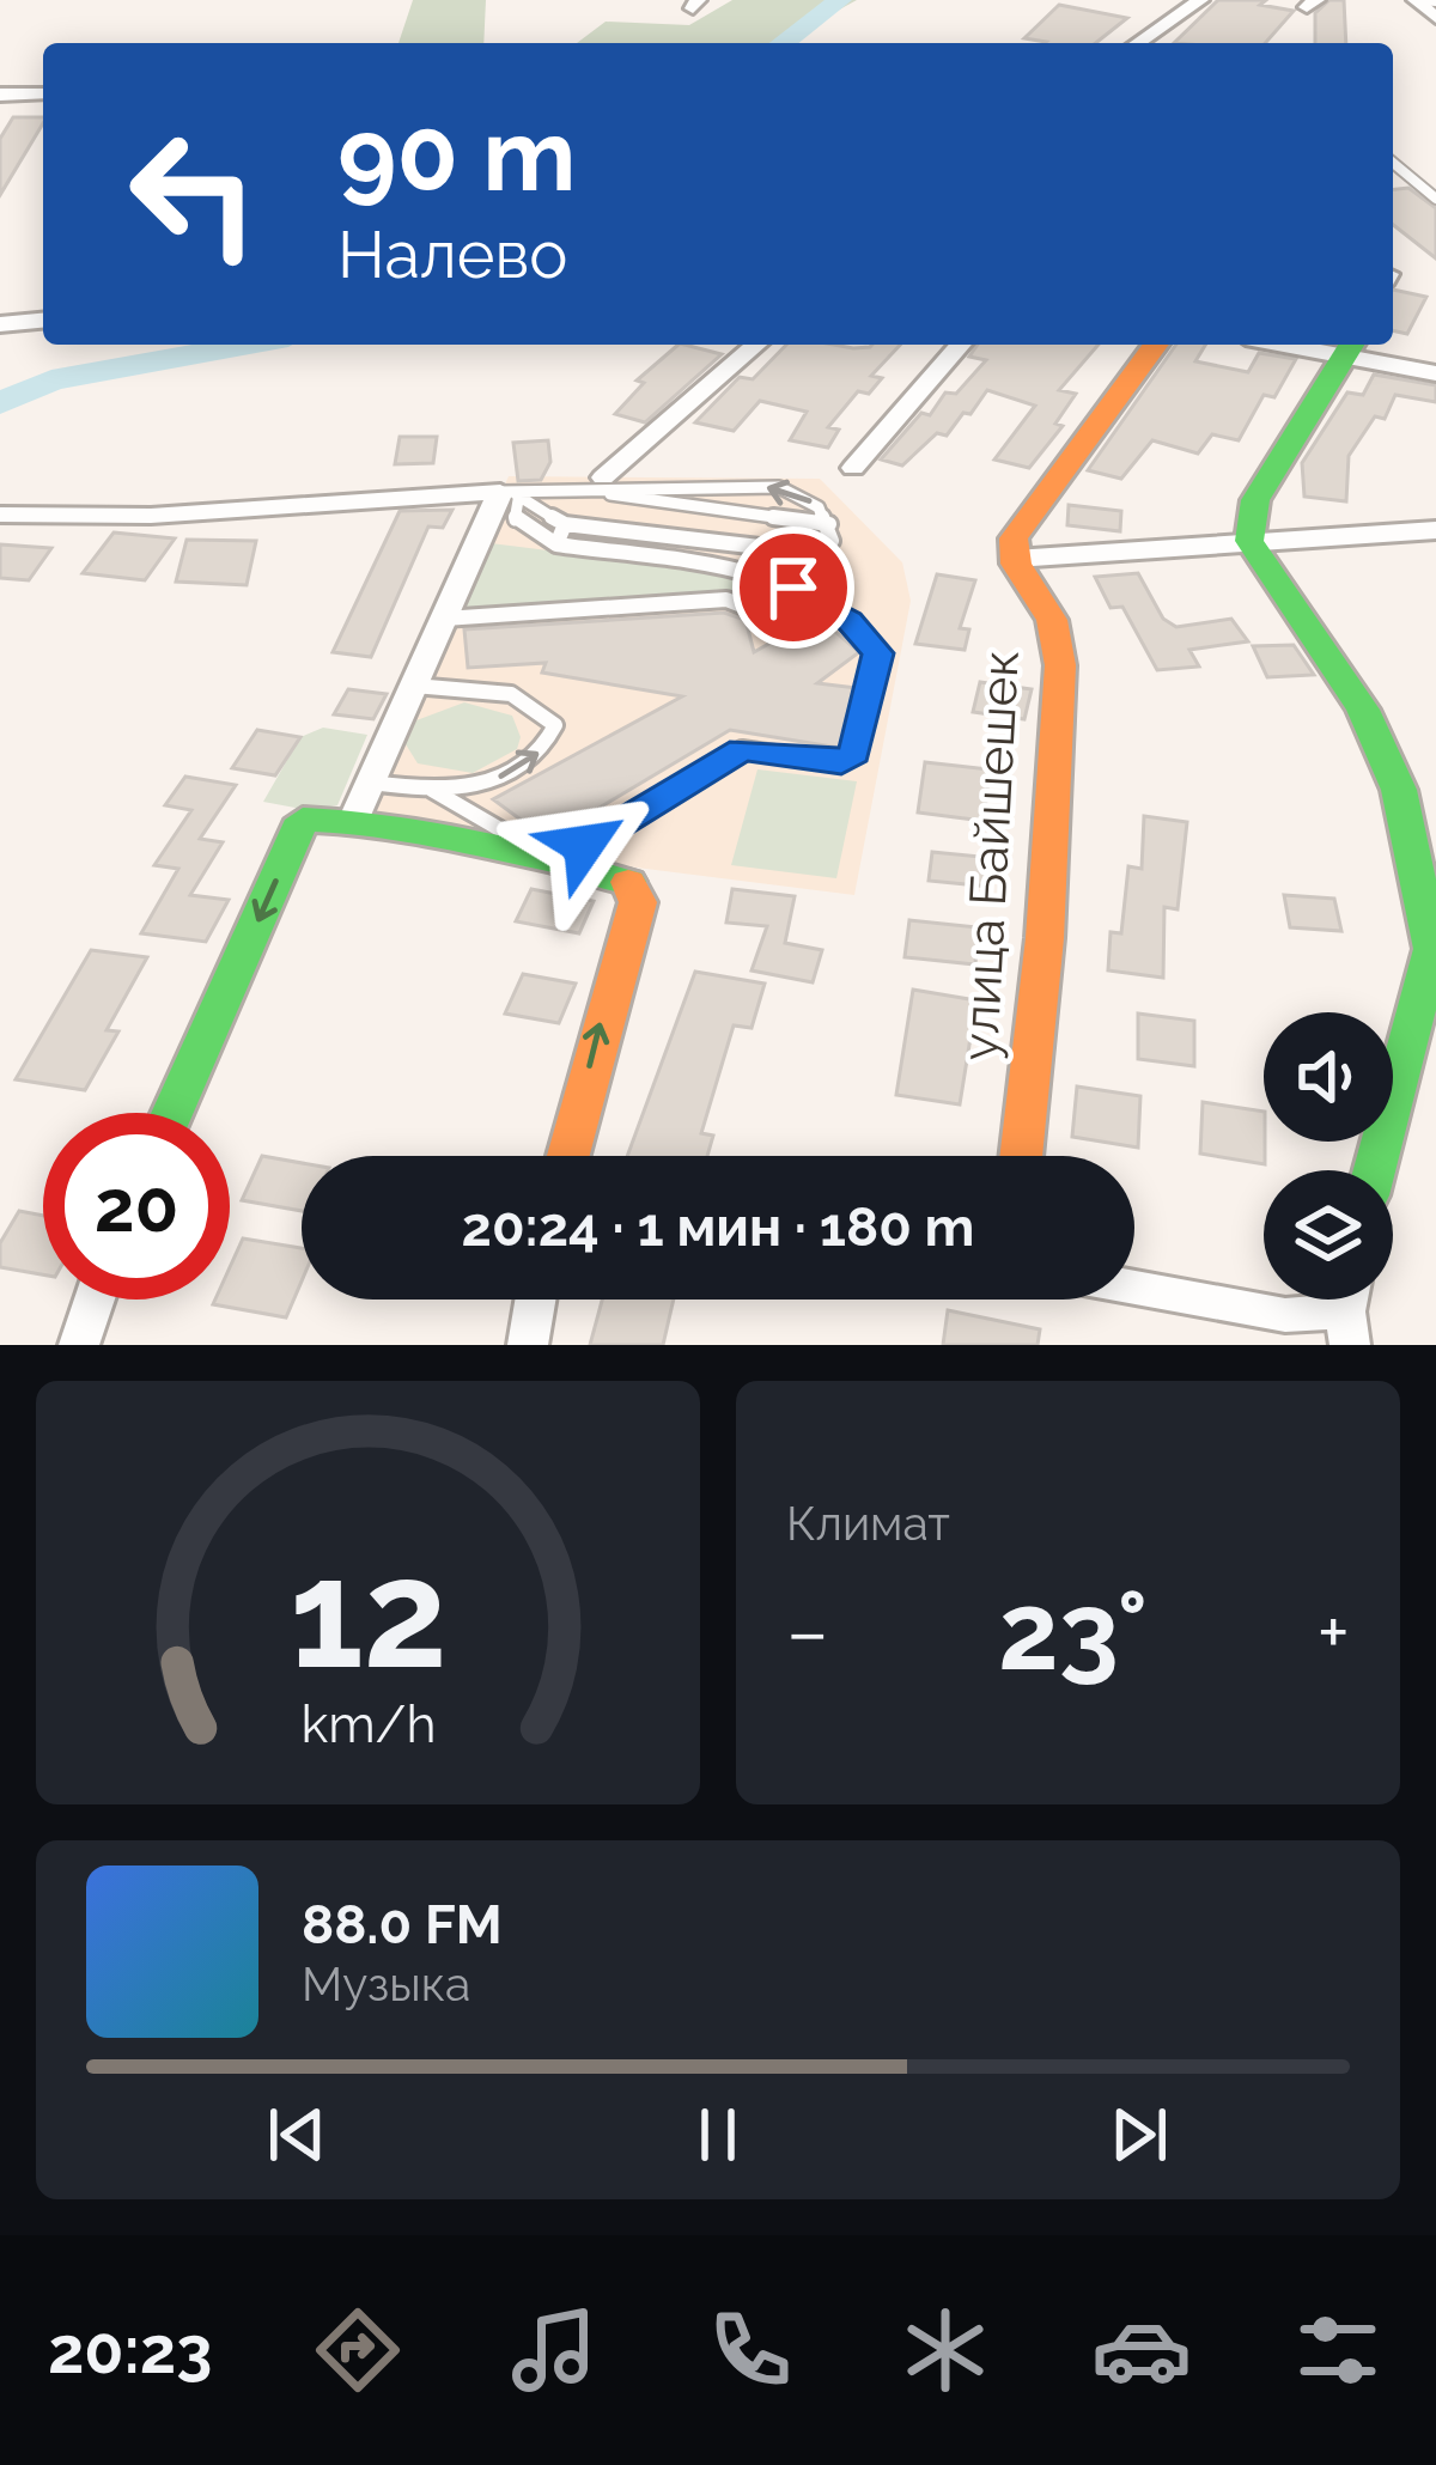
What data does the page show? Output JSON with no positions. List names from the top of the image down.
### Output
{
  "streets": {
    "street": ["улица Байшешек"]
  },
  "page": {
    "turn": ["90 m", "Налево"],
    "limit": "20",
    "trip": "20:24 · 1 мин · 180 m",
    "tile": "Климат",
    "heat": ["−", "23°", "+"],
    "song": ["88.0 FM", "Музыка"],
    "tabs": "20:23",
    "gauge": ["12", "km/h"]
  }
}
